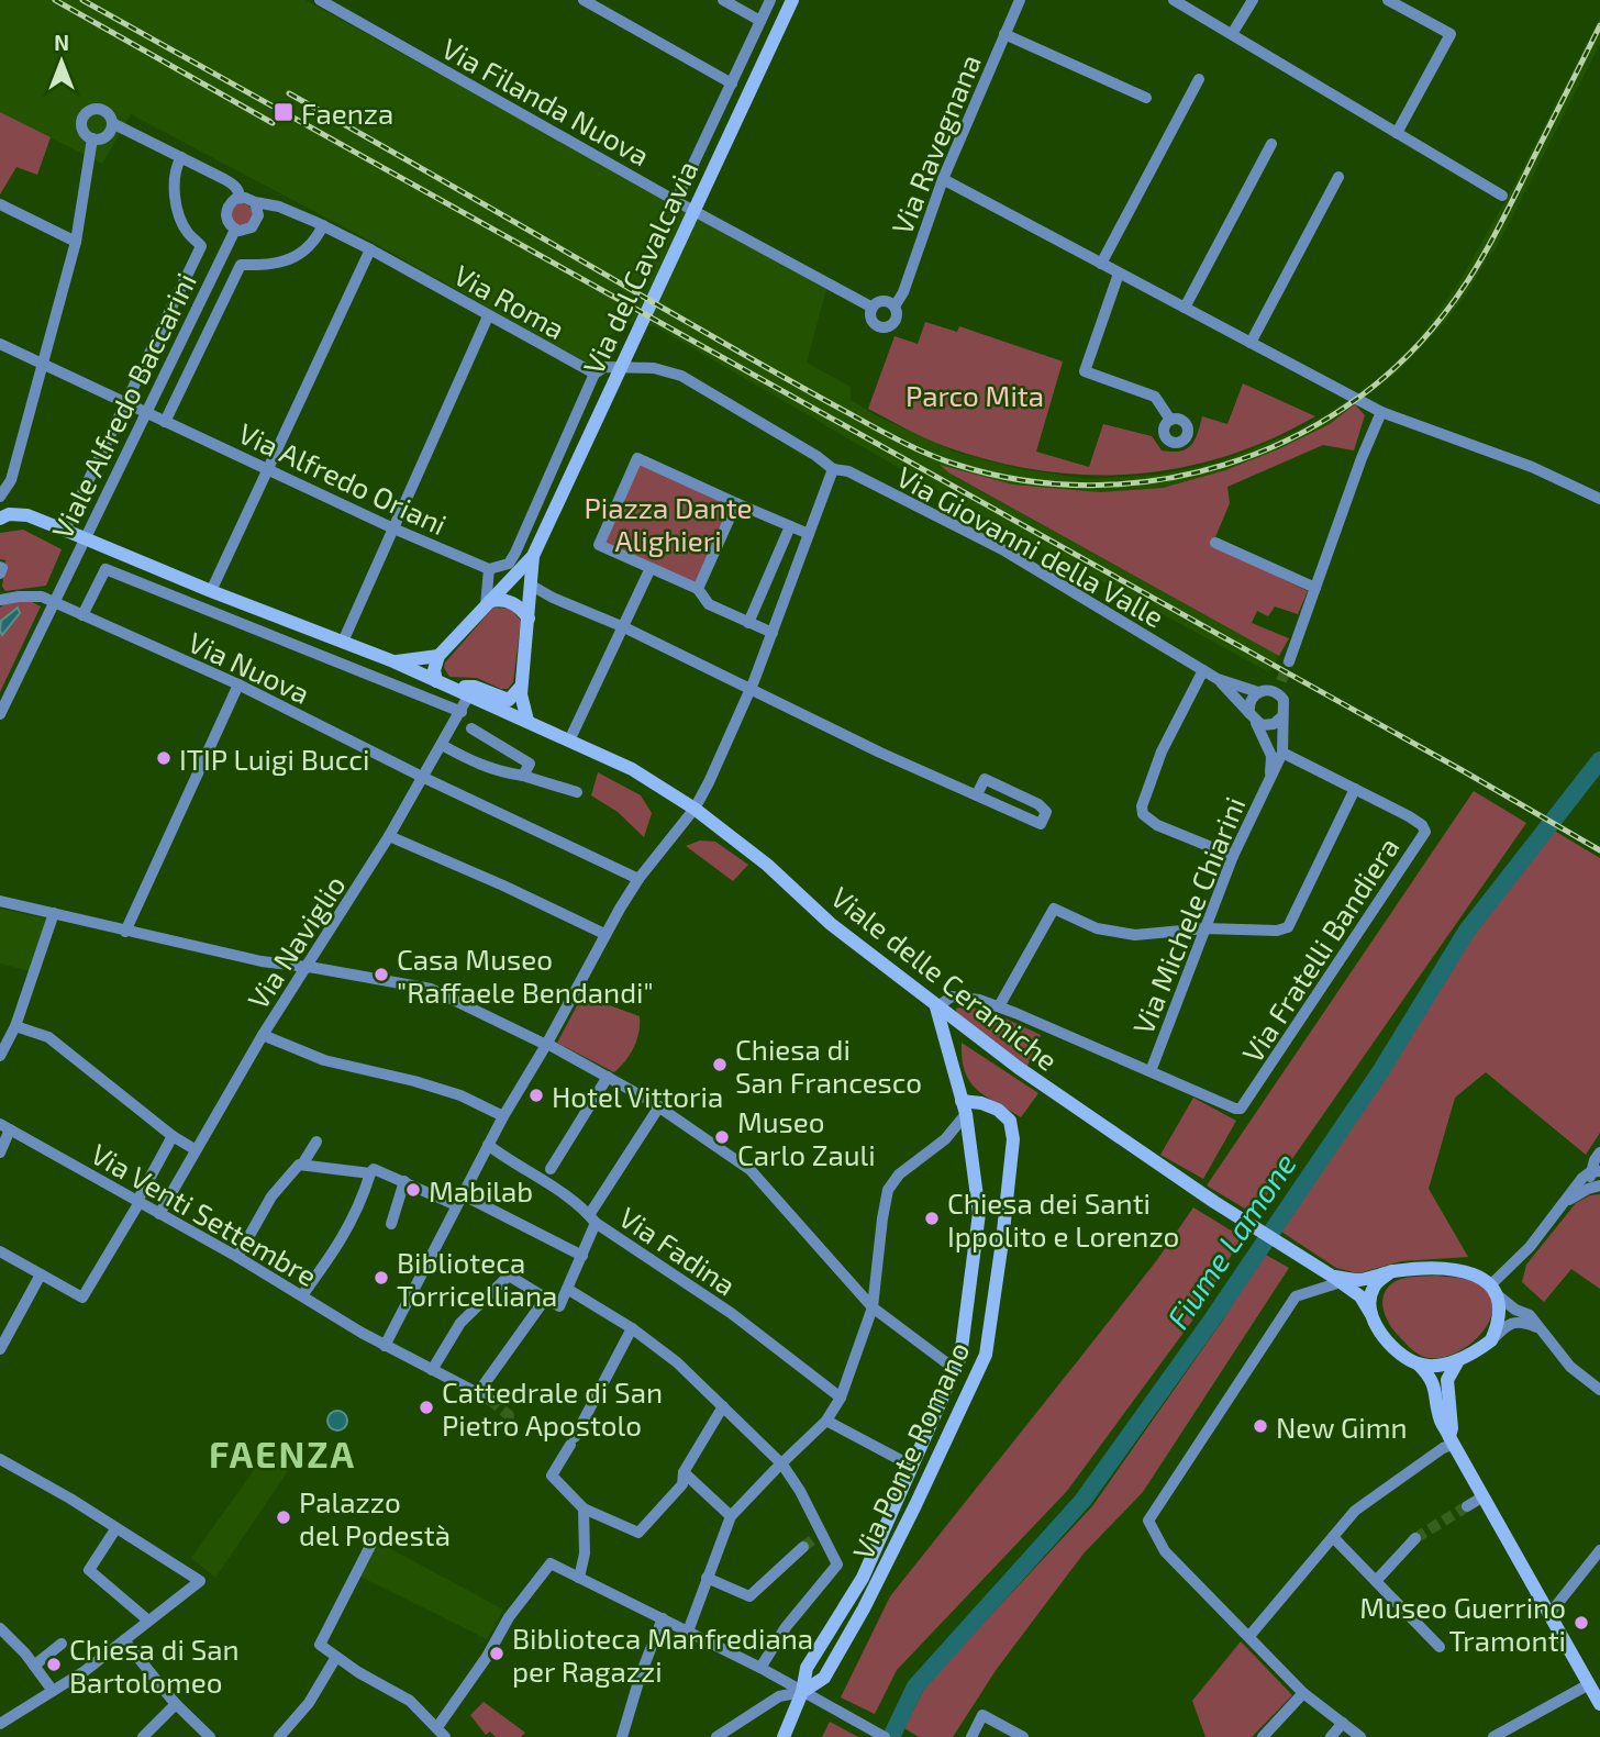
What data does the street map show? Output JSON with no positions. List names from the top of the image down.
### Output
{
  "streets": {
    "main road": ["Via del Cavalcavia", "Viale delle Ceramiche", "Via Ponte Romano"],
    "street": [
      "Via Filanda Nuova",
      "Via Ravegnana",
      "Via Roma",
      "Viale Alfredo Baccarini",
      "Via Alfredo Oriani",
      "Via Giovanni della Valle",
      "Via Nuova",
      "Via Michele Chiarini",
      "Via Naviglio",
      "Via Fratelli Bandiera",
      "Via Venti Settembre",
      "Via Fadina"
    ]
  },
  "crossings": [
    ["Via Filanda Nuova", "Via Ravegnana"],
    ["Via Filanda Nuova", "Via del Cavalcavia"],
    ["Via del Cavalcavia", "Viale delle Ceramiche"],
    ["Via Roma", "Viale Alfredo Baccarini"],
    ["Via Roma", "Via Giovanni della Valle"],
    ["Viale Alfredo Baccarini", "Via Alfredo Oriani"],
    ["Viale Alfredo Baccarini", "Via Nuova"],
    ["Via Giovanni della Valle", "Via Michele Chiarini"],
    ["Via Nuova", "Via Naviglio"],
    ["Via Michele Chiarini", "Via Fratelli Bandiera"],
    ["Via Naviglio", "Viale delle Ceramiche"],
    ["Via Naviglio", "Via Venti Settembre"]
  ],
  "districts": ["FAENZA"],
  "water": ["Fiume Lamone"],
  "parks": ["Parco Mita", "Piazza Dante Alighieri"],
  "places": {
    "transit": ["Faenza"],
    "other": [
      "ITIP Luigi Bucci",
      "Casa Museo \"Raffaele Bendandi\"",
      "Chiesa di San Francesco",
      "Hotel Vittoria",
      "Museo Carlo Zauli",
      "Mabilab",
      "Chiesa dei Santi Ippolito e Lorenzo",
      "Biblioteca Torricelliana",
      "Cattedrale di San Pietro Apostolo",
      "New Gimn",
      "Palazzo del Podestà",
      "Museo Guerrino Tramonti",
      "Biblioteca Manfrediana per Ragazzi",
      "Chiesa di San Bartolomeo"
    ]
  },
  "north": "top"
}
